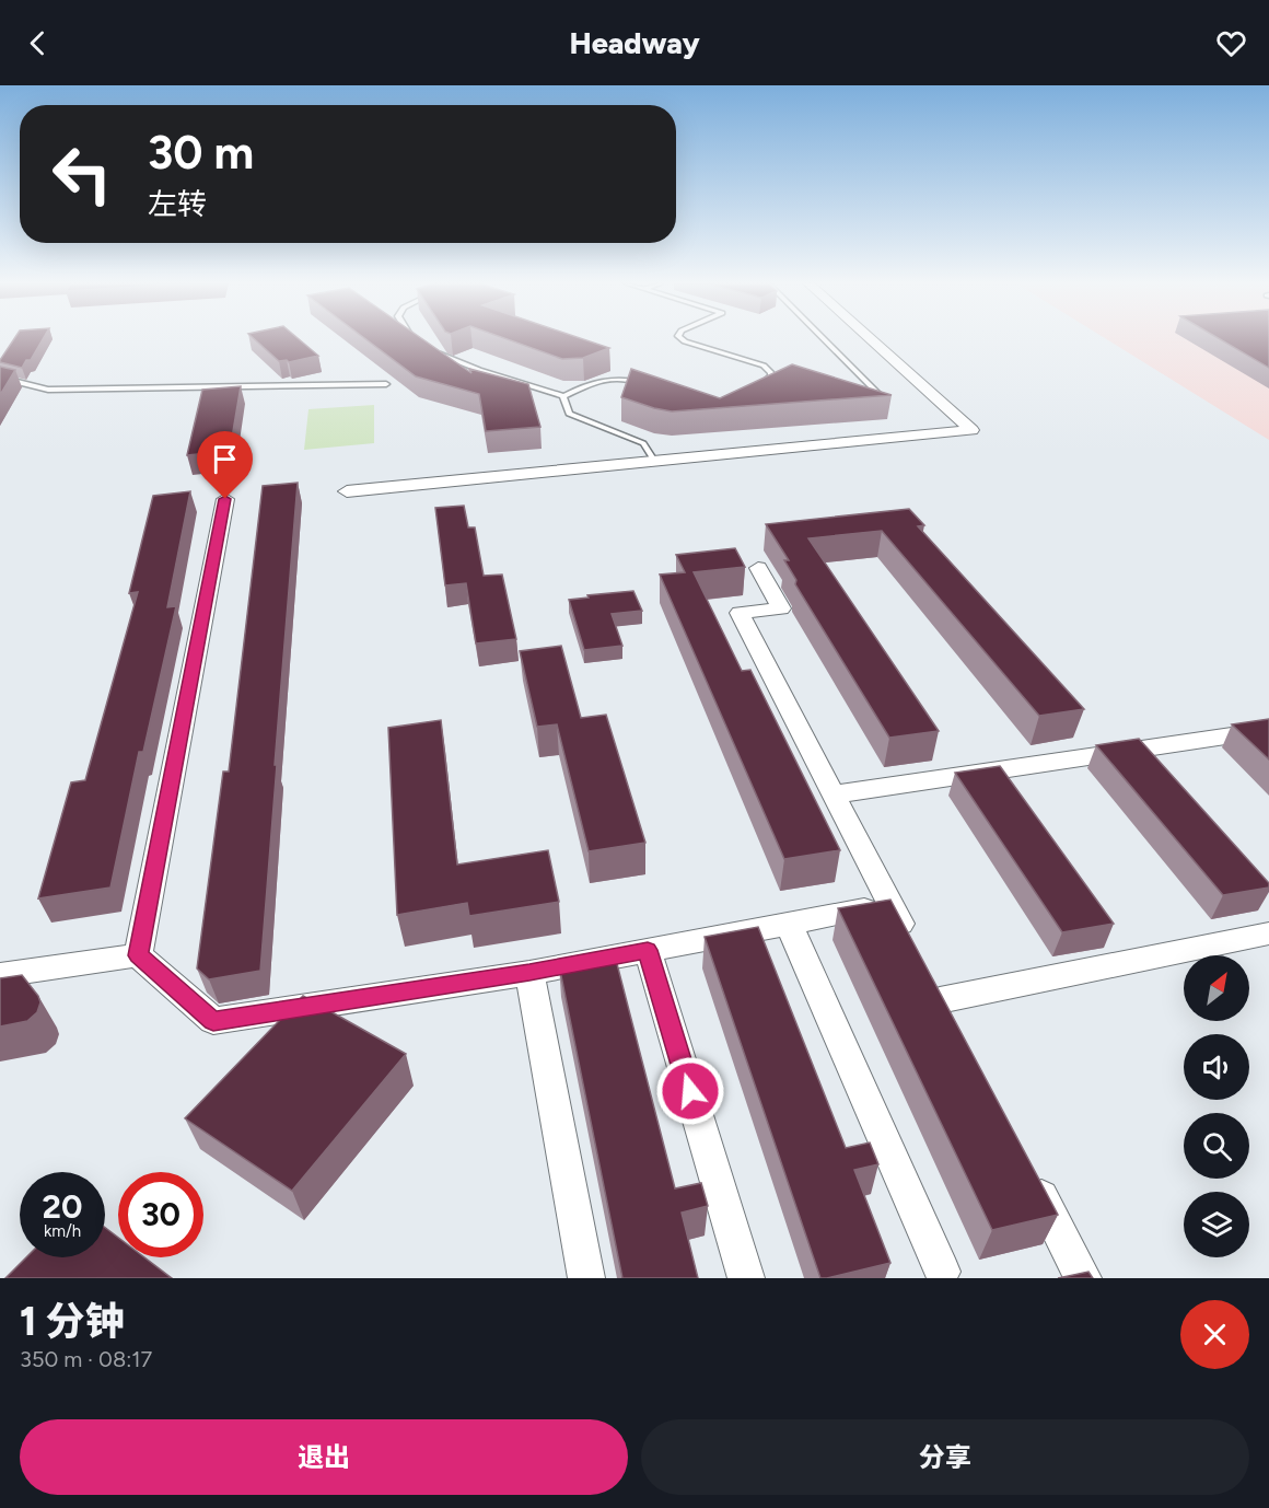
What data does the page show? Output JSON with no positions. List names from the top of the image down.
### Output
{
  "north": "top right",
  "page": {
    "header": "Headway",
    "turn": ["30 m", "左转"],
    "speed": "20 km/h",
    "limit": "30",
    "heading": ["1 分钟", "350 m · 08:17"],
    "buttons": ["退出", "分享"]
  }
}
